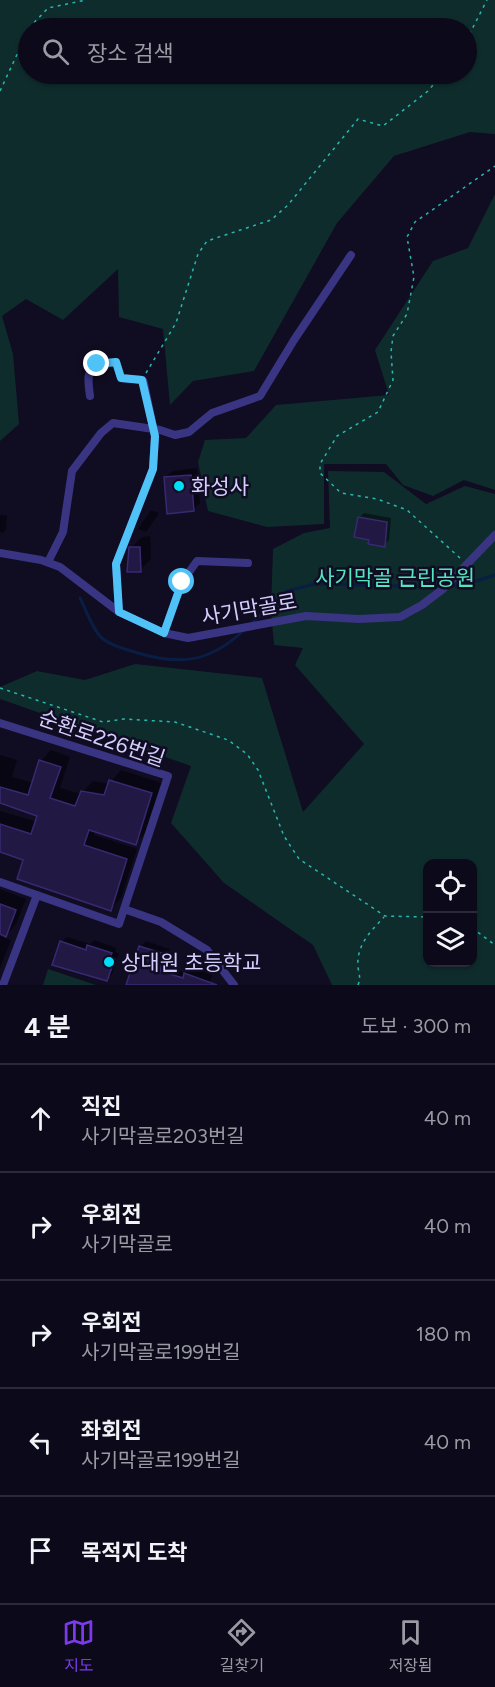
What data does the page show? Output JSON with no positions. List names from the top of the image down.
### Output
{
  "streets": {
    "street": ["사기막골로", "순환로226번길"]
  },
  "parks": ["사기막골 근린공원"],
  "places": ["화성사", "상대원 초등학교"],
  "page": {
    "search": "장소 검색",
    "heading": ["4 분", "도보 · 300 m"],
    "list": [
      ["직진", "사기막골로203번길", "40 m"],
      ["우회전", "사기막골로", "40 m"],
      ["우회전", "사기막골로199번길", "180 m"],
      ["좌회전", "사기막골로199번길", "40 m"],
      "목적지 도착"
    ],
    "nav": ["지도", "길찾기", "저장됨"]
  }
}
